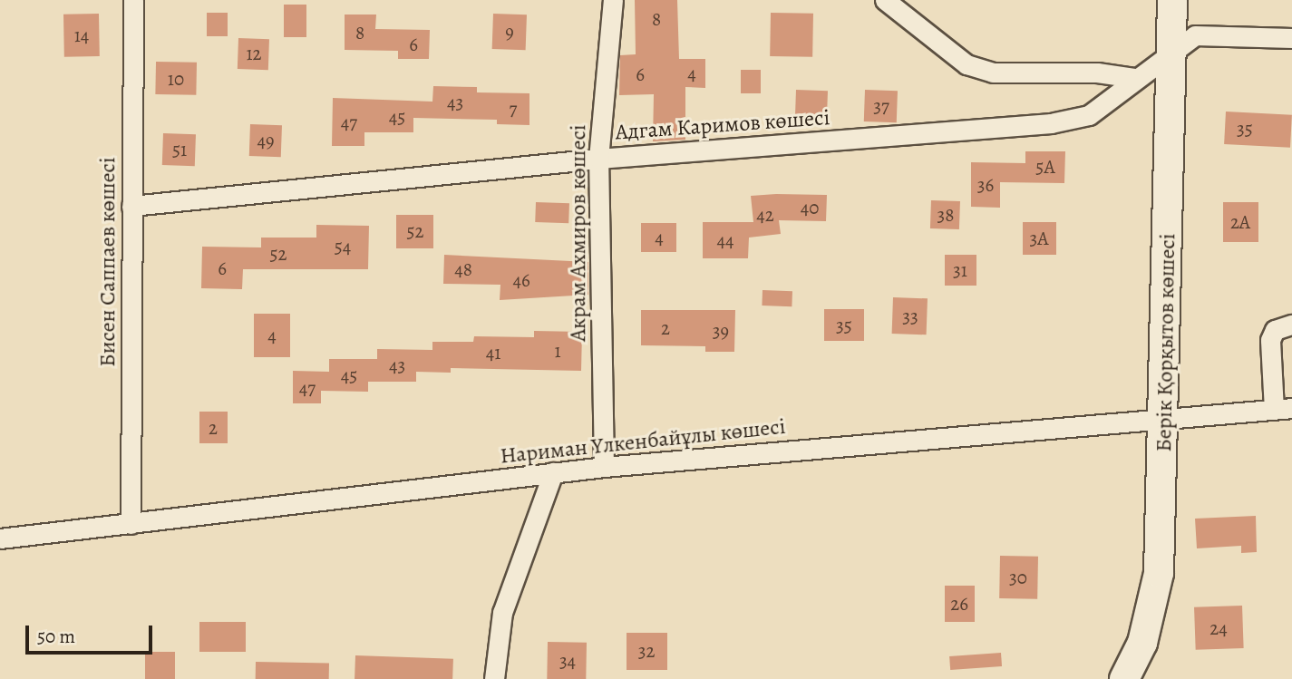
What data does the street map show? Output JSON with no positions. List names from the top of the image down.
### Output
{
  "streets": {
    "street": [
      "Адгам Каримов көшесі",
      "Акрам Ахмиров көшесі",
      "Бисен Саппаев көшесі",
      "Берік Қорқытов көшесі",
      "Нариман Үлкенбайұлы көшесі"
    ]
  },
  "crossings": [
    ["Адгам Каримов көшесі", "Акрам Ахмиров көшесі"],
    ["Адгам Каримов көшесі", "Бисен Саппаев көшесі"],
    ["Адгам Каримов көшесі", "Берік Қорқытов көшесі"],
    ["Акрам Ахмиров көшесі", "Нариман Үлкенбайұлы көшесі"],
    ["Бисен Саппаев көшесі", "Нариман Үлкенбайұлы көшесі"],
    ["Берік Қорқытов көшесі", "Нариман Үлкенбайұлы көшесі"]
  ],
  "house_numbers": [
    "8",
    "9",
    "8",
    "14",
    "6",
    "12",
    "4",
    "6",
    "10",
    "43",
    "37",
    "7",
    "45",
    "47",
    "35",
    "49",
    "51",
    "5А",
    "36",
    "40",
    "42",
    "38",
    "2А",
    "52",
    "4",
    "3А",
    "44",
    "54",
    "52",
    "6",
    "48",
    "31",
    "46",
    "33",
    "35",
    "2",
    "39",
    "4",
    "1",
    "41",
    "43",
    "45",
    "47",
    "2",
    "30",
    "26",
    "24",
    "32",
    "34"
  ],
  "scale_bar": "50 m"
}
